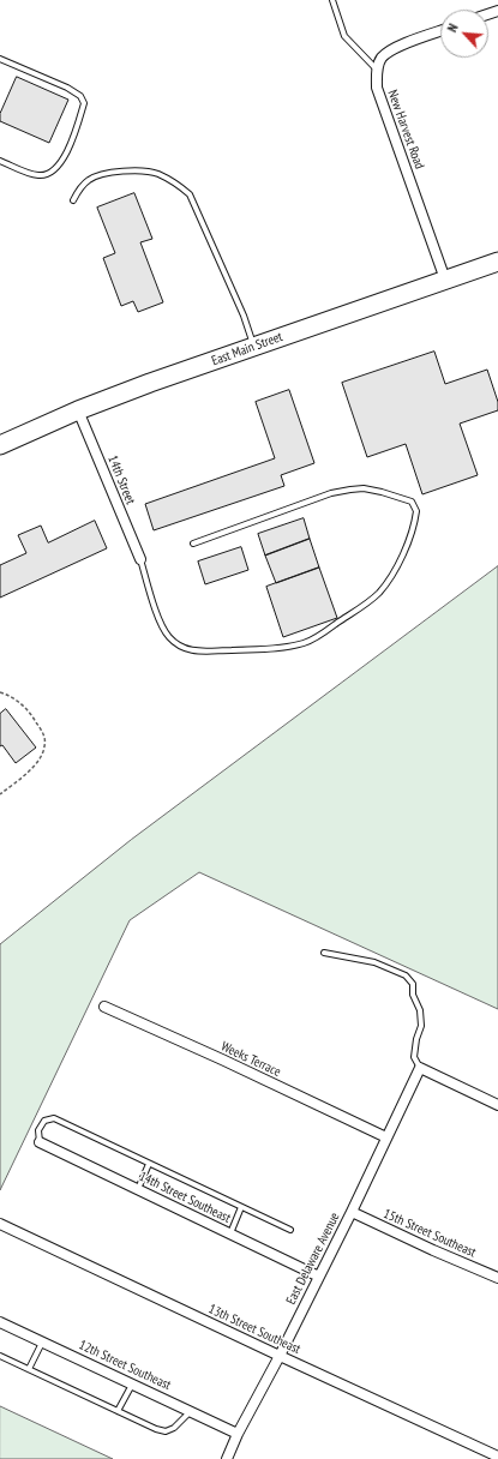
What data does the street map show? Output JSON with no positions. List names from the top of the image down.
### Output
{
  "streets": {
    "highway": ["East Main Street"],
    "street": [
      "New Harvest Road",
      "14th Street",
      "Weeks Terrace",
      "14th Street Southeast",
      "15th Street Southeast",
      "East Delaware Avenue",
      "13th Street Southeast",
      "12th Street Southeast"
    ]
  },
  "crossings": [
    ["New Harvest Road", "East Main Street"],
    ["East Main Street", "14th Street"],
    ["Weeks Terrace", "East Delaware Avenue"],
    ["14th Street Southeast", "East Delaware Avenue"],
    ["15th Street Southeast", "East Delaware Avenue"],
    ["East Delaware Avenue", "13th Street Southeast"],
    ["East Delaware Avenue", "12th Street Southeast"]
  ],
  "north": "top left"
}
